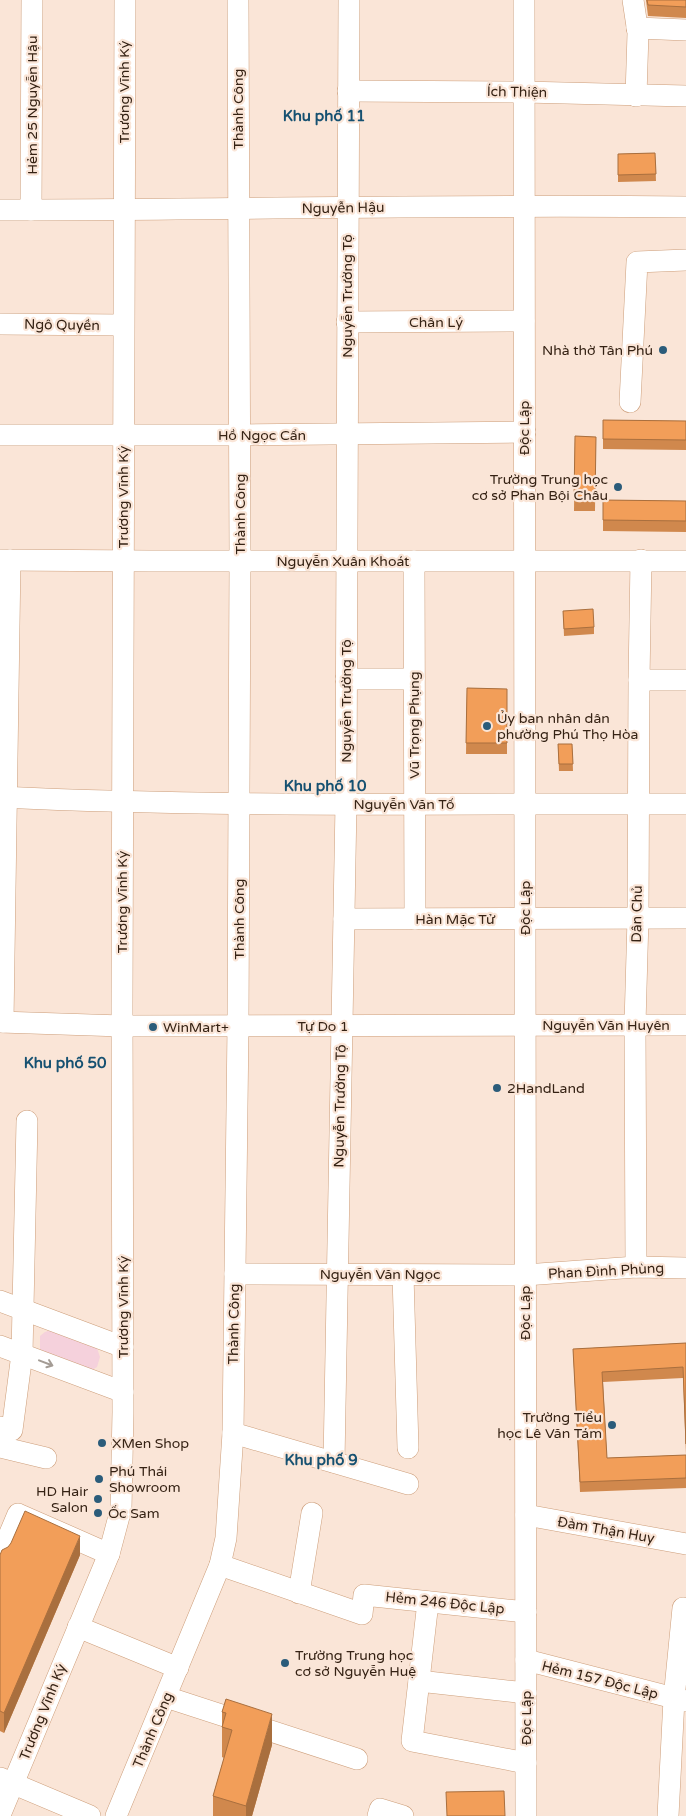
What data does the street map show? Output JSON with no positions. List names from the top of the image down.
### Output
{
  "streets": {
    "street": [
      "Trương Vĩnh Ký",
      "Ích Thiện",
      "Hẻm 25 Nguyễn Hậu",
      "Thành Công",
      "Nguyễn Hậu",
      "Nguyễn Trường Tộ",
      "Chân Lý",
      "Ngô Quyền",
      "Độc Lập",
      "Hồ Ngọc Cẩn",
      "Nguyễn Xuân Khoát",
      "Vũ Trọng Phụng",
      "Nguyễn Văn Tố",
      "Dân Chủ",
      "Hàn Mặc Tử",
      "Nguyễn Văn Huyên",
      "Tự Do 1",
      "Phan Đình Phùng",
      "Nguyễn Văn Ngọc",
      "Đàm Thận Huy",
      "Hẻm 246 Độc Lập",
      "Hẻm 157 Độc Lập"
    ]
  },
  "crossings": [
    ["Trương Vĩnh Ký", "Nguyễn Hậu"],
    ["Trương Vĩnh Ký", "Ngô Quyền"],
    ["Trương Vĩnh Ký", "Hồ Ngọc Cẩn"],
    ["Trương Vĩnh Ký", "Nguyễn Xuân Khoát"],
    ["Trương Vĩnh Ký", "Nguyễn Văn Tố"],
    ["Trương Vĩnh Ký", "Tự Do 1"],
    ["Ích Thiện", "Nguyễn Trường Tộ"],
    ["Ích Thiện", "Độc Lập"],
    ["Hẻm 25 Nguyễn Hậu", "Nguyễn Hậu"],
    ["Thành Công", "Nguyễn Hậu"],
    ["Thành Công", "Hồ Ngọc Cẩn"],
    ["Thành Công", "Nguyễn Xuân Khoát"],
    ["Thành Công", "Nguyễn Văn Tố"],
    ["Thành Công", "Tự Do 1"],
    ["Thành Công", "Nguyễn Văn Ngọc"],
    ["Nguyễn Hậu", "Nguyễn Trường Tộ"],
    ["Nguyễn Hậu", "Độc Lập"],
    ["Nguyễn Trường Tộ", "Chân Lý"],
    ["Nguyễn Trường Tộ", "Hồ Ngọc Cẩn"],
    ["Nguyễn Trường Tộ", "Nguyễn Xuân Khoát"],
    ["Nguyễn Trường Tộ", "Nguyễn Văn Tố"],
    ["Nguyễn Trường Tộ", "Hàn Mặc Tử"],
    ["Nguyễn Trường Tộ", "Tự Do 1"],
    ["Nguyễn Trường Tộ", "Nguyễn Văn Ngọc"],
    ["Chân Lý", "Độc Lập"],
    ["Độc Lập", "Hồ Ngọc Cẩn"],
    ["Độc Lập", "Nguyễn Xuân Khoát"],
    ["Độc Lập", "Nguyễn Văn Tố"],
    ["Độc Lập", "Hàn Mặc Tử"],
    ["Độc Lập", "Nguyễn Văn Huyên"],
    ["Độc Lập", "Tự Do 1"],
    ["Độc Lập", "Phan Đình Phùng"],
    ["Độc Lập", "Nguyễn Văn Ngọc"],
    ["Độc Lập", "Đàm Thận Huy"],
    ["Độc Lập", "Hẻm 246 Độc Lập"],
    ["Độc Lập", "Hẻm 157 Độc Lập"],
    ["Nguyễn Xuân Khoát", "Vũ Trọng Phụng"],
    ["Nguyễn Xuân Khoát", "Dân Chủ"],
    ["Vũ Trọng Phụng", "Nguyễn Văn Tố"],
    ["Vũ Trọng Phụng", "Hàn Mặc Tử"],
    ["Nguyễn Văn Tố", "Dân Chủ"],
    ["Dân Chủ", "Hàn Mặc Tử"],
    ["Dân Chủ", "Nguyễn Văn Huyên"],
    ["Dân Chủ", "Phan Đình Phùng"],
    ["Nguyễn Văn Huyên", "Tự Do 1"],
    ["Phan Đình Phùng", "Nguyễn Văn Ngọc"]
  ],
  "districts": [
    "Khu phố 11",
    "Khu phố 10",
    "Khu phố 50",
    "Khu phố 9"
  ],
  "places": [
    "Nhà thờ Tân Phú",
    "Trường Trung học cơ sở Phan Bội Châu",
    "Ủy ban nhân dân phường Phú Thọ Hòa",
    "WinMart+",
    "2HandLand",
    "Trường Tiểu học Lê Văn Tám",
    "XMen Shop",
    "Phú Thái Showroom",
    "HD Hair Salon",
    "Ốc Sam",
    "Trường Trung học cơ sở Nguyễn Huệ"
  ]
}
